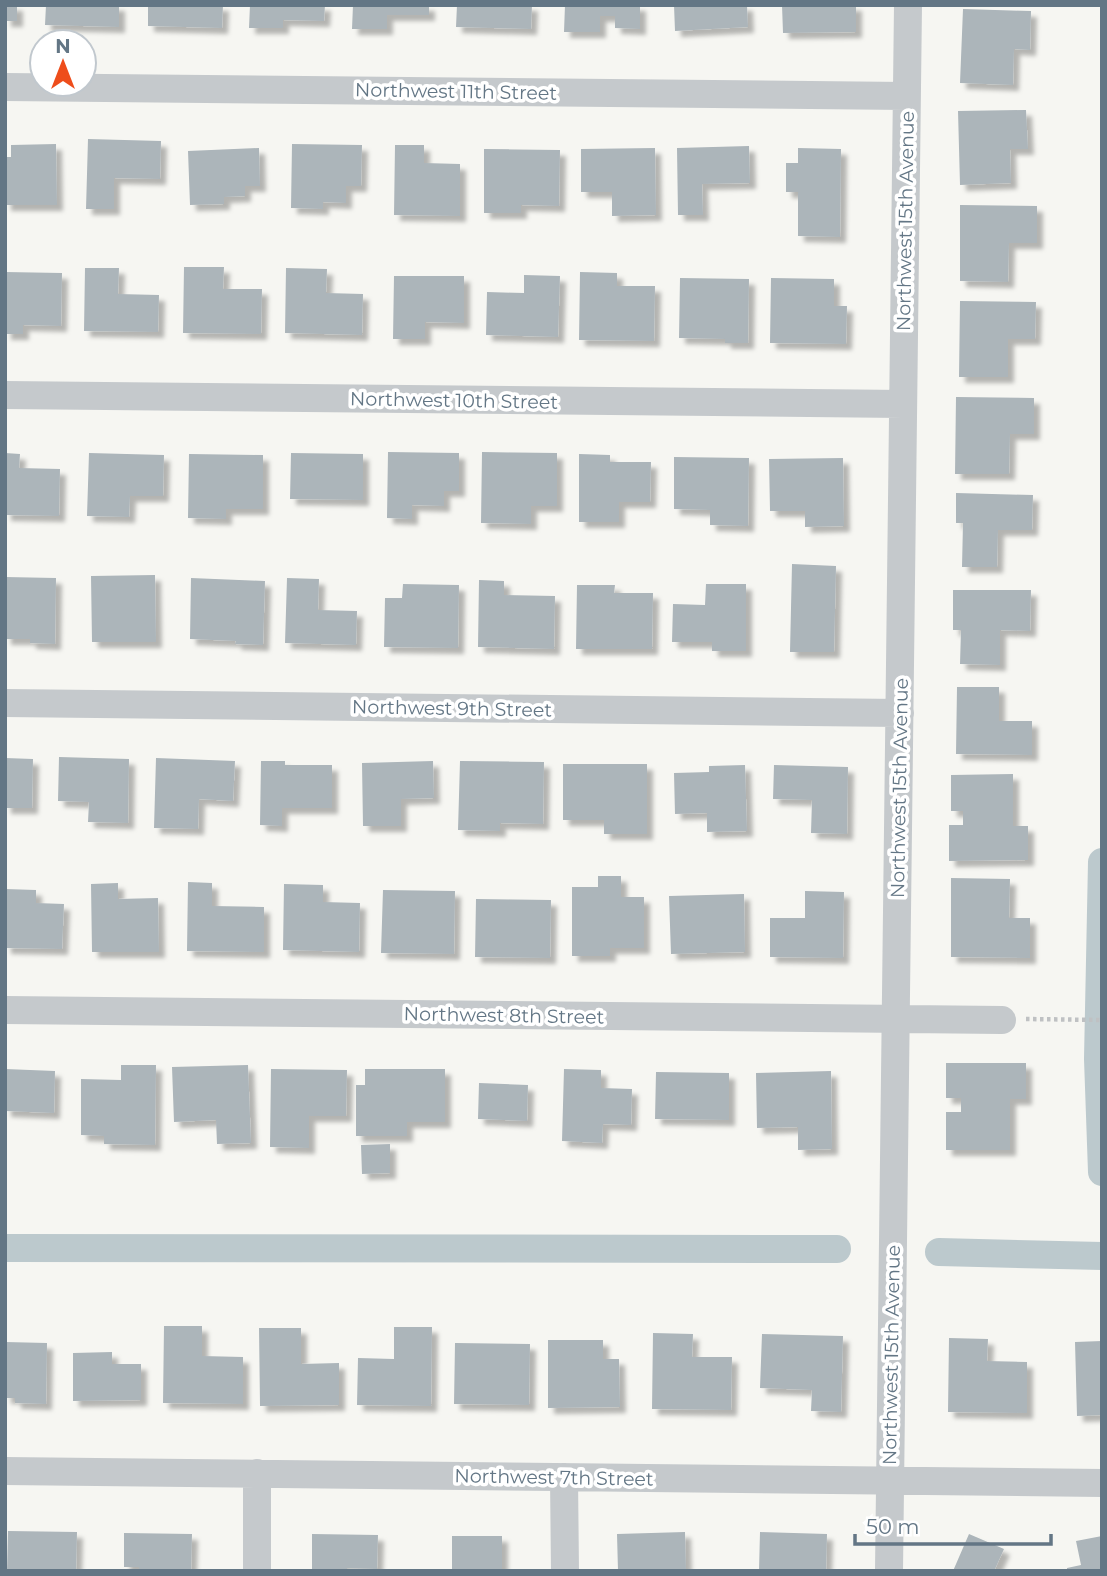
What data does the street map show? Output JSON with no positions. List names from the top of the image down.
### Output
{
  "streets": {
    "street": [
      "Northwest 11th Street",
      "Northwest 15th Avenue",
      "Northwest 10th Street",
      "Northwest 9th Street",
      "Northwest 8th Street",
      "Northwest 7th Street"
    ]
  },
  "crossings": [
    ["Northwest 11th Street", "Northwest 15th Avenue"],
    ["Northwest 15th Avenue", "Northwest 10th Street"],
    ["Northwest 15th Avenue", "Northwest 9th Street"],
    ["Northwest 15th Avenue", "Northwest 8th Street"],
    ["Northwest 15th Avenue", "Northwest 7th Street"]
  ],
  "scale_bar": "50 m",
  "north": "top"
}
